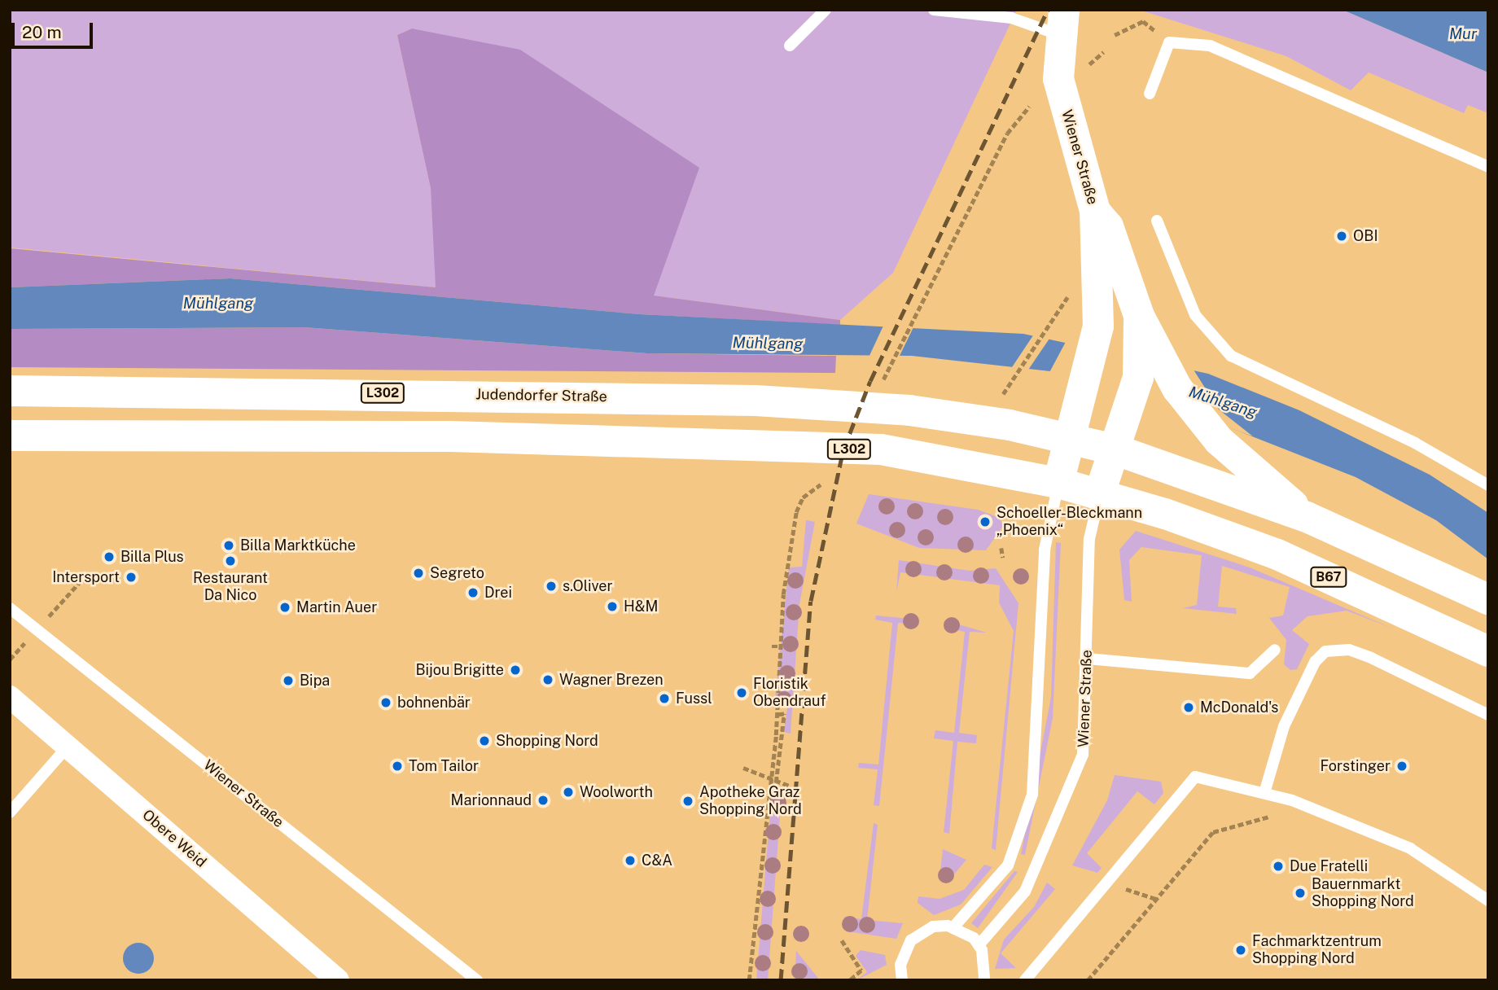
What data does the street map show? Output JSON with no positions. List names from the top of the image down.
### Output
{
  "streets": {
    "main road": [
      "Wiener Straße",
      "L302",
      "Judendorfer Straße",
      "B67"
    ],
    "street": ["Obere Weid"]
  },
  "crossings": [
    ["Wiener Straße", "L302"],
    ["Wiener Straße", "Judendorfer Straße"],
    ["Wiener Straße", "B67"],
    ["L302", "B67"]
  ],
  "water": ["Mur", "Mühlgang"],
  "places": [
    "OBI",
    "Schoeller-Bleckmann „Phoenix“",
    "Billa Marktküche",
    "Billa Plus",
    "Restaurant Da Nico",
    "Segreto",
    "Intersport",
    "s.Oliver",
    "Drei",
    "H&M",
    "Martin Auer",
    "Bijou Brigitte",
    "Wagner Brezen",
    "Bipa",
    "Floristik Obendrauf",
    "Fussl",
    "bohnenbär",
    "McDonald's",
    "Shopping Nord",
    "Tom Tailor",
    "Forstinger",
    "Woolworth",
    "Marionnaud",
    "Apotheke Graz Shopping Nord",
    "C&A",
    "Due Fratelli",
    "Bauernmarkt Shopping Nord",
    "Fachmarktzentrum Shopping Nord"
  ],
  "scale_bar": "20 m"
}
